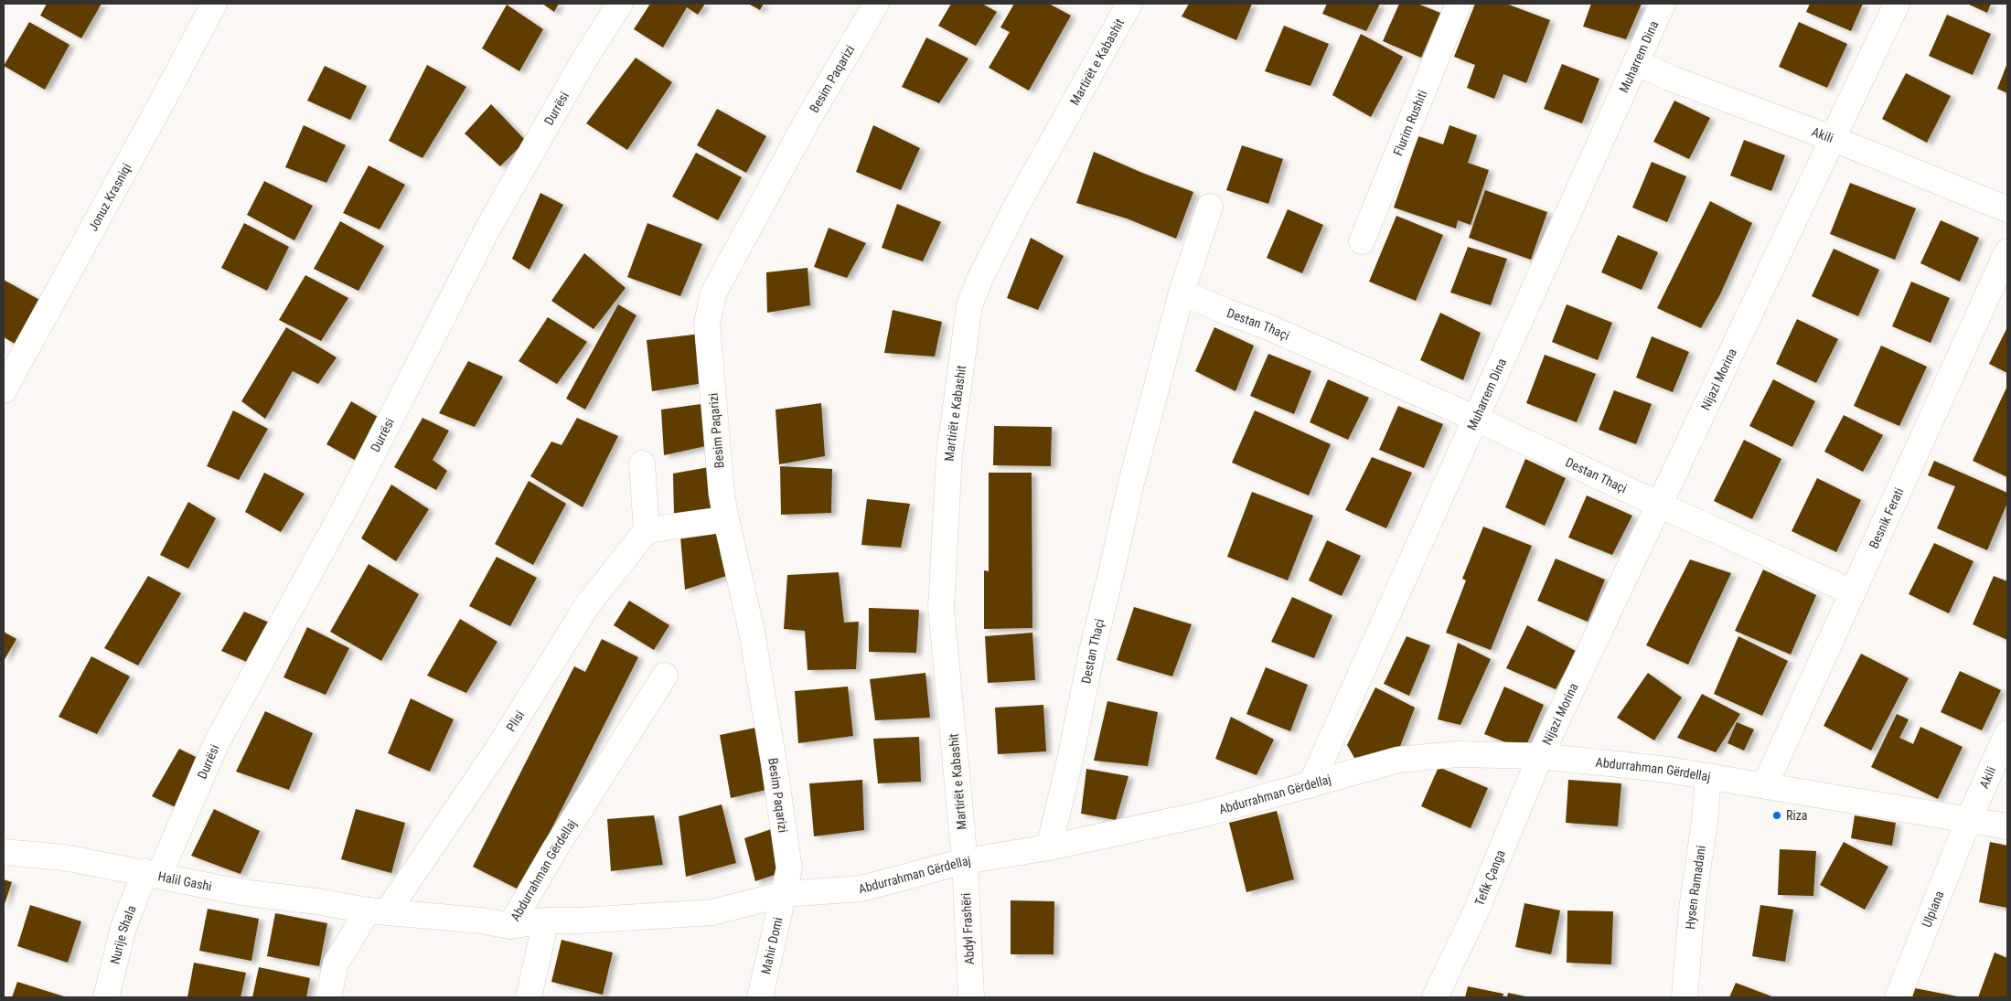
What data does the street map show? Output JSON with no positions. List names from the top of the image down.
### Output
{
  "streets": {
    "street": [
      "Muharrem Dina",
      "Martirët e Kabashit",
      "Besim Paqarizi",
      "Durrësi",
      "Flurim Rushiti",
      "Akili",
      "Jonuz Krasniqi",
      "Destan Thaçi",
      "Nijazi Morina",
      "Besnik Ferati",
      "Plisi",
      "Abdurrahman Gërdellaj",
      "Tefik Çanga",
      "Halil Gashi",
      "Hysen Ramadani",
      "Ulpiana",
      "Abdyl Frashëri",
      "Nurije Shala",
      "Mahir Domi"
    ]
  },
  "crossings": [
    ["Muharrem Dina", "Akili"],
    ["Muharrem Dina", "Destan Thaçi"],
    ["Muharrem Dina", "Abdurrahman Gërdellaj"],
    ["Martirët e Kabashit", "Abdurrahman Gërdellaj"],
    ["Martirët e Kabashit", "Abdyl Frashëri"],
    ["Besim Paqarizi", "Abdurrahman Gërdellaj"],
    ["Besim Paqarizi", "Mahir Domi"],
    ["Durrësi", "Halil Gashi"],
    ["Durrësi", "Nurije Shala"],
    ["Akili", "Nijazi Morina"],
    ["Akili", "Abdurrahman Gërdellaj"],
    ["Akili", "Ulpiana"],
    ["Destan Thaçi", "Nijazi Morina"],
    ["Destan Thaçi", "Besnik Ferati"],
    ["Destan Thaçi", "Abdurrahman Gërdellaj"],
    ["Nijazi Morina", "Abdurrahman Gërdellaj"],
    ["Nijazi Morina", "Tefik Çanga"],
    ["Besnik Ferati", "Abdurrahman Gërdellaj"],
    ["Plisi", "Abdurrahman Gërdellaj"],
    ["Plisi", "Halil Gashi"],
    ["Abdurrahman Gërdellaj", "Tefik Çanga"],
    ["Abdurrahman Gërdellaj", "Halil Gashi"],
    ["Abdurrahman Gërdellaj", "Hysen Ramadani"],
    ["Abdurrahman Gërdellaj", "Ulpiana"],
    ["Abdurrahman Gërdellaj", "Abdyl Frashëri"],
    ["Abdurrahman Gërdellaj", "Mahir Domi"],
    ["Halil Gashi", "Nurije Shala"]
  ],
  "places": ["Riza"]
}
